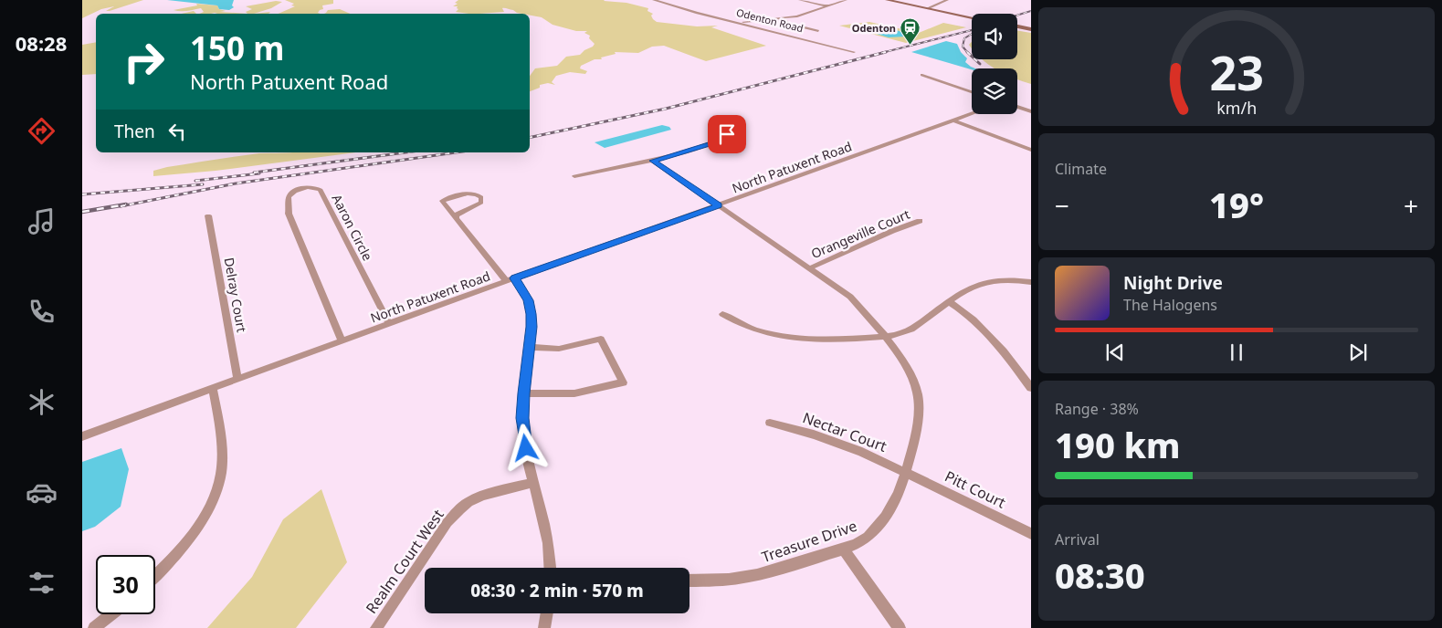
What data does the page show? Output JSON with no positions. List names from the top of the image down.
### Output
{
  "streets": {
    "street": [
      "Odenton Road",
      "North Patuxent Road",
      "Aaron Circle",
      "Orangeville Court",
      "Delray Court",
      "Nectar Court",
      "Pitt Court",
      "Treasure Drive",
      "Realm Court West"
    ]
  },
  "crossings": [
    ["North Patuxent Road", "Aaron Circle"],
    ["North Patuxent Road", "Delray Court"],
    ["North Patuxent Road", "Treasure Drive"],
    ["Orangeville Court", "Treasure Drive"],
    ["Nectar Court", "Pitt Court"],
    ["Nectar Court", "Treasure Drive"],
    ["Pitt Court", "Treasure Drive"]
  ],
  "places": {
    "station": ["Odenton"]
  },
  "page": {
    "tabs": "08:28",
    "turn": ["150 m", "North Patuxent Road"],
    "then": "Then",
    "tile": [
      "Climate",
      ["Range · 38%", "190 km"],
      ["Arrival", "08:30"]
    ],
    "heat": ["−", "19°", "+"],
    "song": ["Night Drive", "The Halogens"],
    "limit": "30",
    "trip": "08:30 · 2 min · 570 m",
    "gauge": ["23", "km/h"]
  }
}
